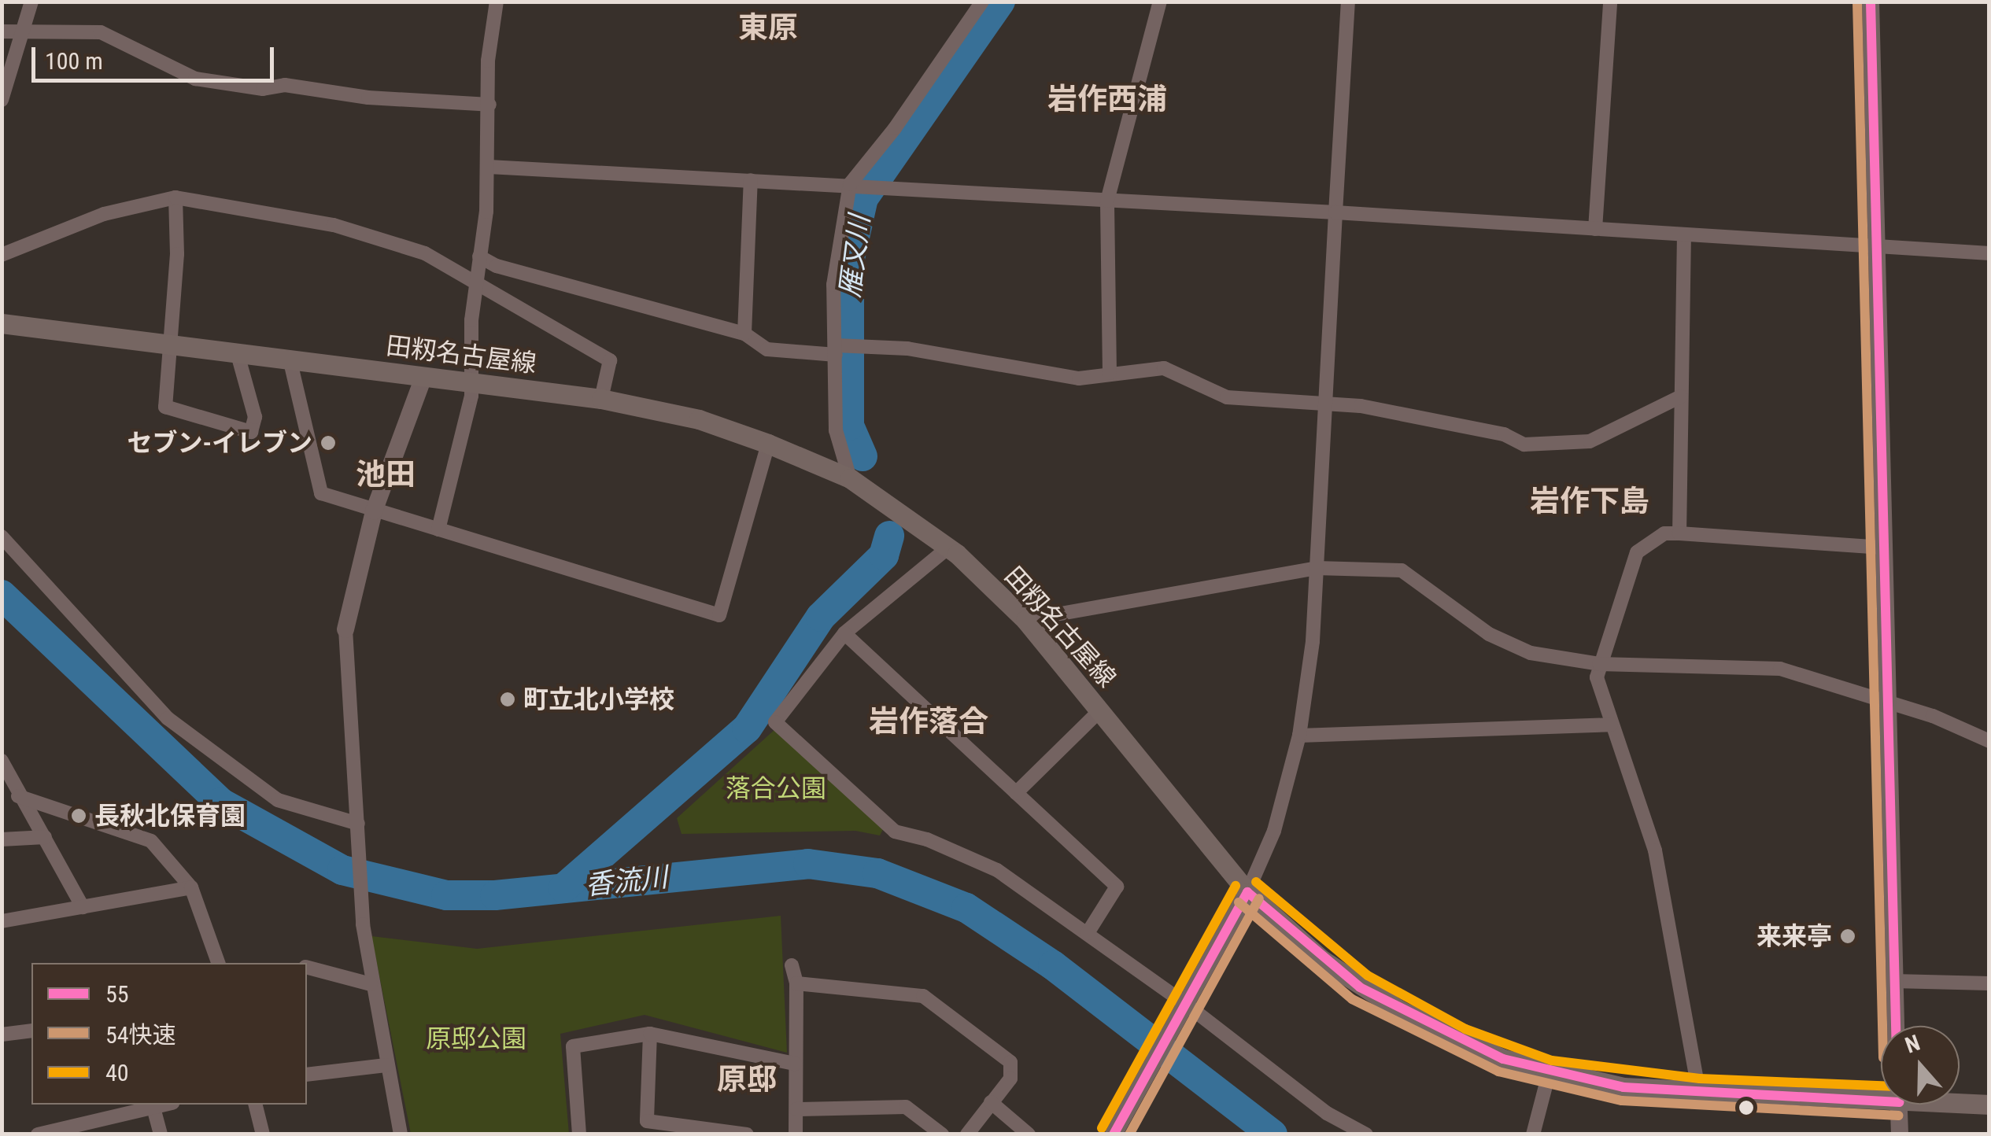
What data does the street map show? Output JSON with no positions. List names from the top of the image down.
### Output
{
  "streets": {
    "main road": ["田籾名古屋線"]
  },
  "districts": [
    "東原",
    "岩作西浦",
    "池田",
    "岩作下島",
    "岩作落合",
    "原邸"
  ],
  "water": ["雁又川", "香流川"],
  "parks": ["落合公園", "原邸公園"],
  "places": [
    "セブン-イレブン",
    "町立北小学校",
    "長秋北保育園",
    "来来亭"
  ],
  "lines": ["transit line 55", "transit line 54快速", "transit line 40"],
  "legend": ["55", "54快速", "40"],
  "scale_bar": "100 m",
  "north": "top"
}
